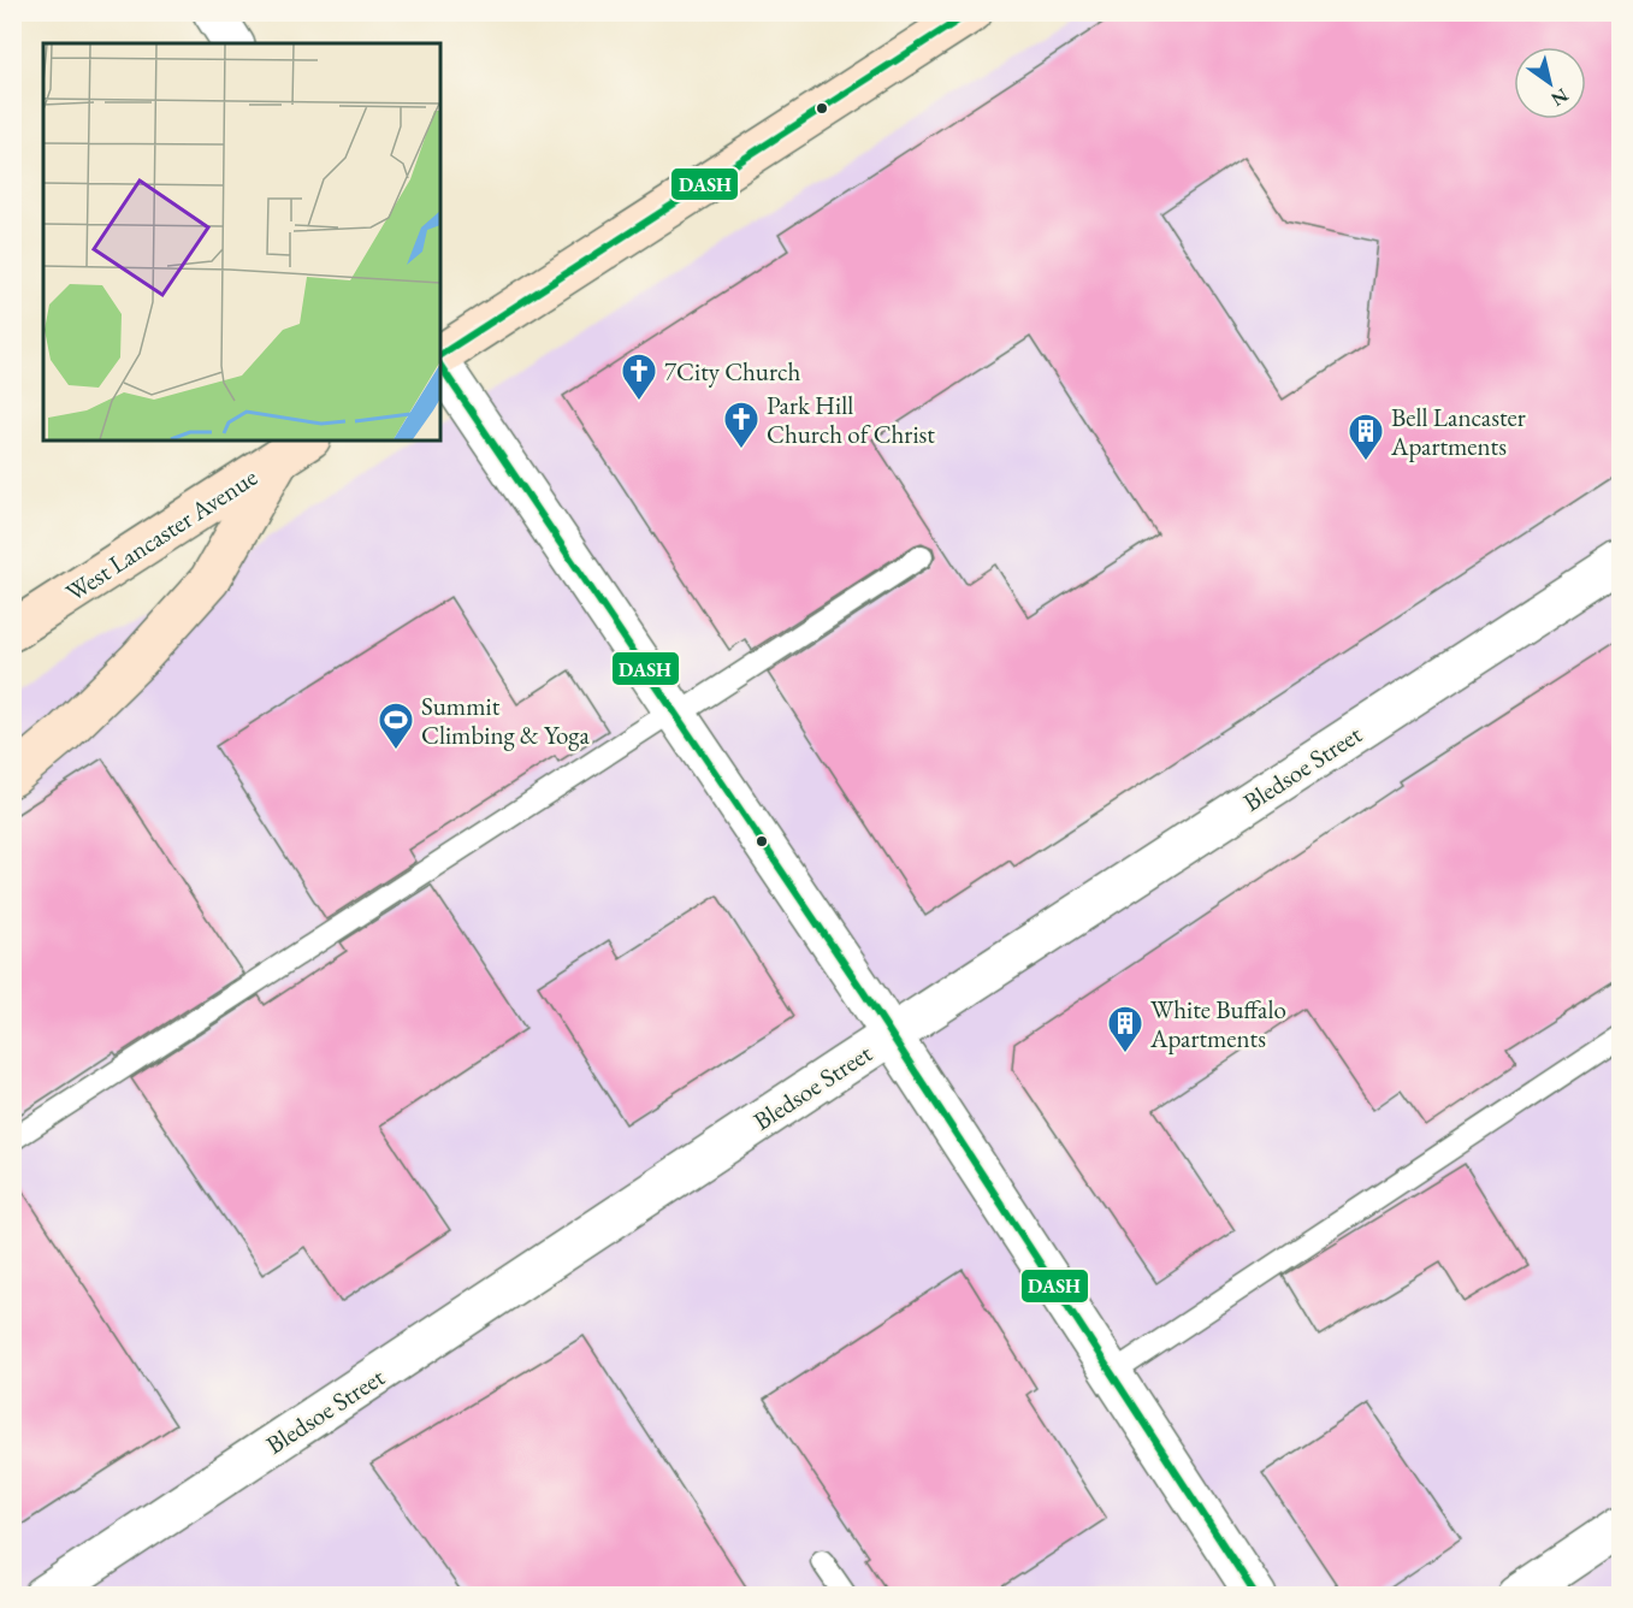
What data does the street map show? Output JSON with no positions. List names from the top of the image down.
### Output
{
  "streets": {
    "main road": ["West Lancaster Avenue"],
    "street": ["Bledsoe Street"]
  },
  "places": {
    "church": ["7City Church", "Park Hill Church of Christ"],
    "building": ["Bell Lancaster Apartments", "White Buffalo Apartments"],
    "sports": ["Summit Climbing & Yoga"]
  },
  "lines": ["transit line DASH"],
  "north": "bottom right"
}
